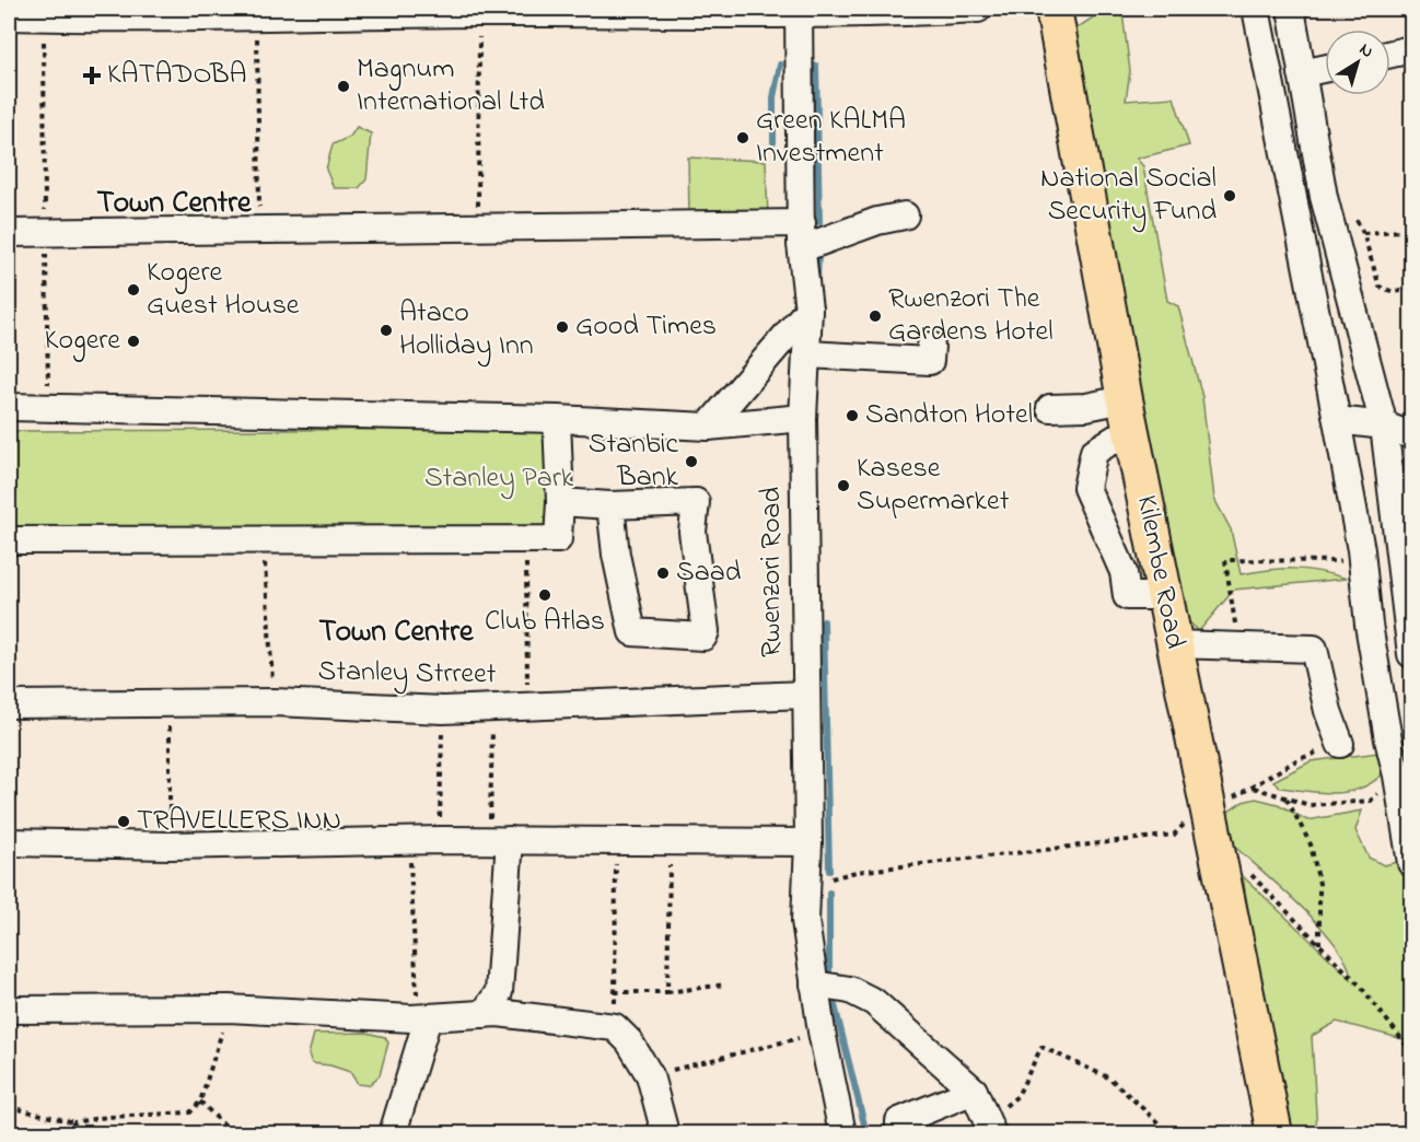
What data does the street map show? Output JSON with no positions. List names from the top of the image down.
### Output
{
  "streets": {
    "main road": ["Kilembe Road"],
    "street": ["Rwenzori Road", "Stanley Strreet"]
  },
  "crossings": [
    ["Rwenzori Road", "Stanley Strreet"]
  ],
  "districts": ["Town Centre", "Town Centre"],
  "parks": ["Stanley Park"],
  "places": {
    "health": ["KATADOBA"],
    "other": [
      "Magnum International Ltd",
      "Green KALMA Investment",
      "National Social Security Fund",
      "Kogere Guest House",
      "Rwenzori The Gardens Hotel",
      "Good Times",
      "Ataco Holliday Inn",
      "Kogere",
      "Sandton Hotel",
      "Stanbic Bank",
      "Kasese Supermarket",
      "Saad",
      "Club Atlas",
      "TRAVELLERS INN"
    ]
  },
  "north": "top right"
}
